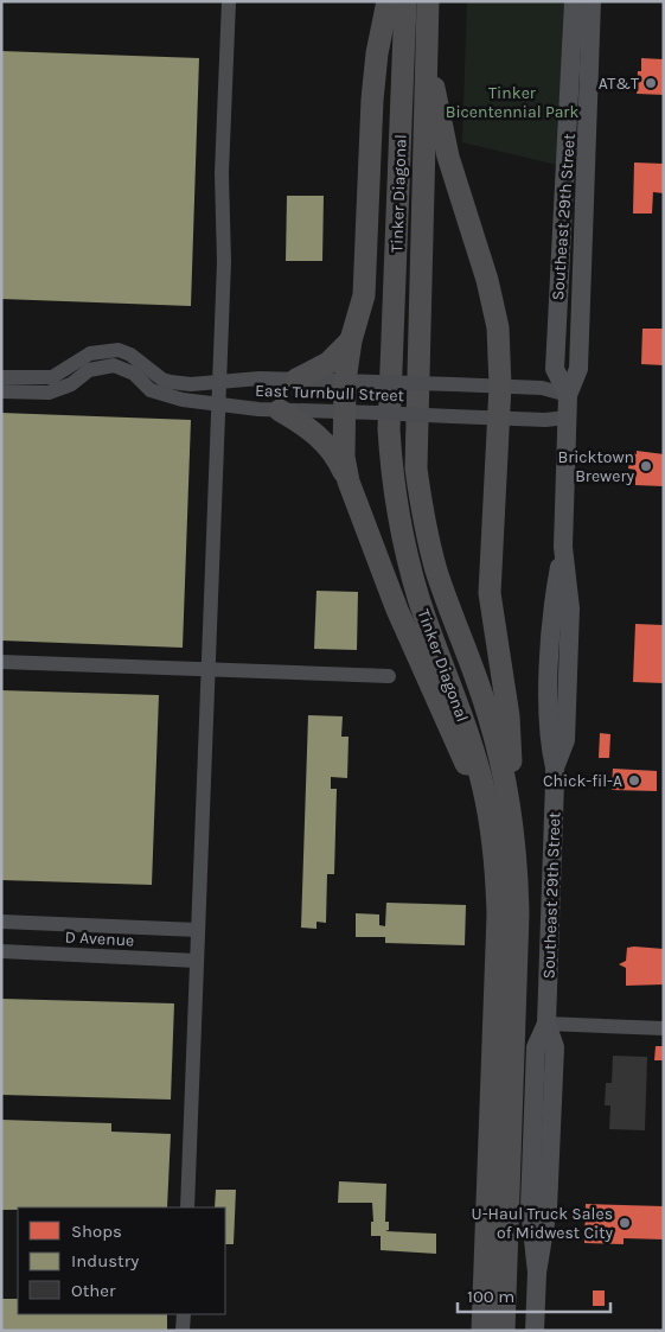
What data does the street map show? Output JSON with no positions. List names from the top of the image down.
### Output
{
  "streets": {
    "highway": ["Tinker Diagonal"],
    "main road": ["Southeast 29th Street"],
    "street": ["East Turnbull Street", "D Avenue"]
  },
  "crossings": [
    ["Southeast 29th Street", "East Turnbull Street"]
  ],
  "parks": ["Tinker Bicentennial Park"],
  "places": [
    "AT&T",
    "Bricktown Brewery",
    "Chick-fil-A",
    "U-Haul Truck Sales of Midwest City"
  ],
  "legend": ["Shops", "Industry", "Other"],
  "scale_bar": "100 m"
}
